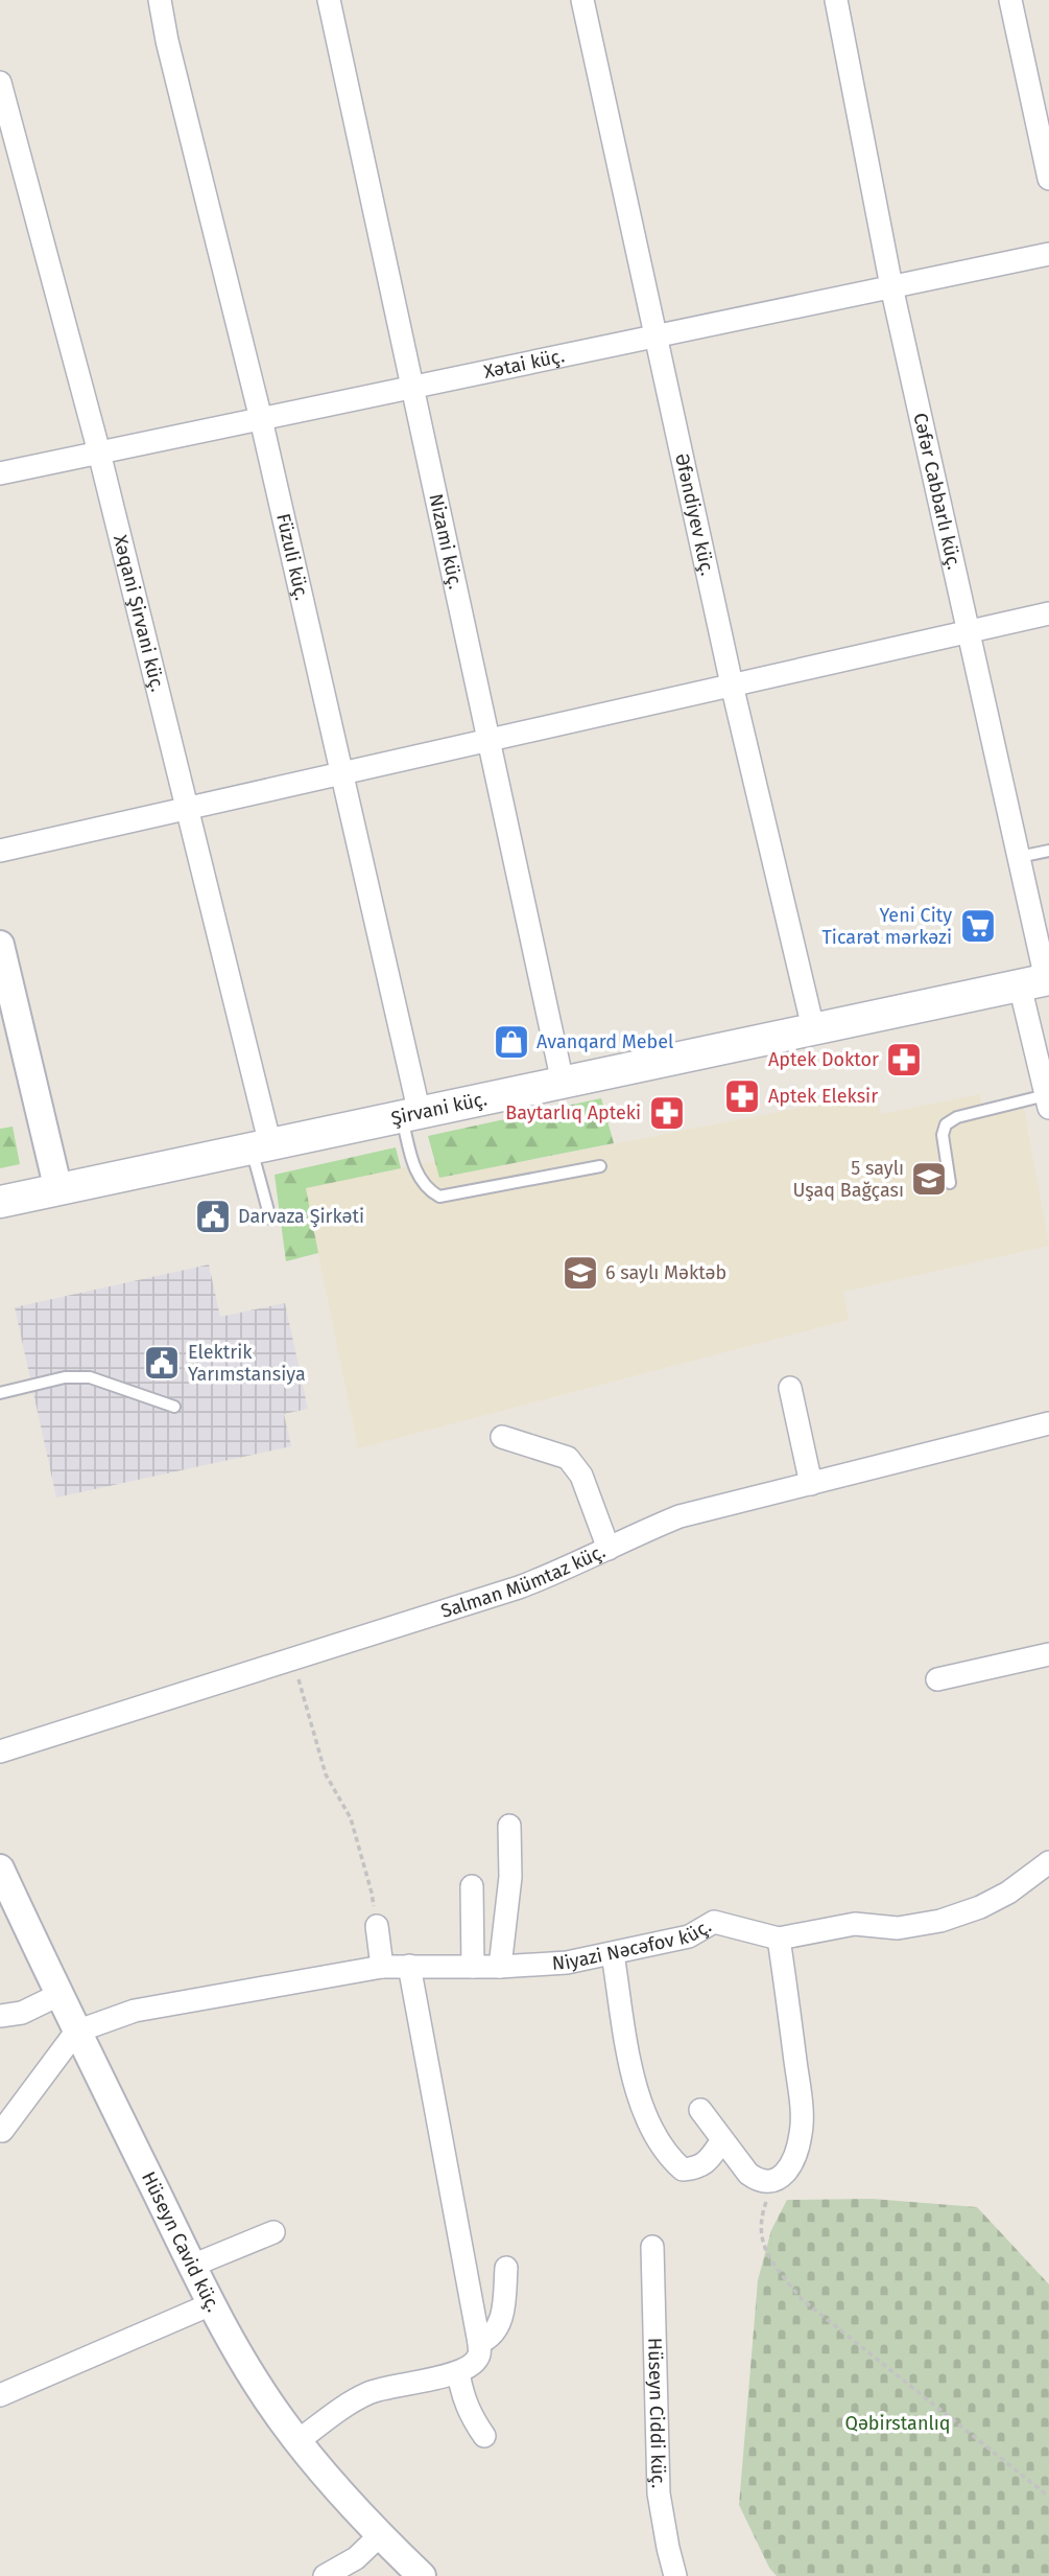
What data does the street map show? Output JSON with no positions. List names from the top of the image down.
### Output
{
  "streets": {
    "main road": ["Şirvani küç."],
    "street": [
      "Xətai küç.",
      "Cəfər Cabbarlı küç.",
      "Əfəndiyev küç.",
      "Nizami küç.",
      "Füzuli küç.",
      "Xəqani Şirvani küç.",
      "Salman Mümtaz küç.",
      "Niyazi Nəcəfov küç.",
      "Hüseyn Cavid küç.",
      "Hüseyn Ciddi küç."
    ]
  },
  "crossings": [
    ["Xətai küç.", "Cəfər Cabbarlı küç."],
    ["Xətai küç.", "Əfəndiyev küç."],
    ["Xətai küç.", "Nizami küç."],
    ["Xətai küç.", "Füzuli küç."],
    ["Xətai küç.", "Xəqani Şirvani küç."],
    ["Cəfər Cabbarlı küç.", "Şirvani küç."],
    ["Əfəndiyev küç.", "Şirvani küç."],
    ["Nizami küç.", "Şirvani küç."],
    ["Füzuli küç.", "Şirvani küç."],
    ["Xəqani Şirvani küç.", "Şirvani küç."],
    ["Niyazi Nəcəfov küç.", "Hüseyn Cavid küç."]
  ],
  "parks": ["Qəbirstanlıq"],
  "places": {
    "supermarket": ["Yeni City Ticarət mərkəzi"],
    "shop": ["Avanqard Mebel"],
    "pharmacy": ["Aptek Doktor", "Aptek Eleksir", "Baytarlıq Apteki"],
    "school or university": ["5 saylı Uşaq Bağçası", "6 saylı Məktəb"],
    "public building": ["Darvaza Şirkəti", "Elektrik Yarımstansiya"]
  }
}
